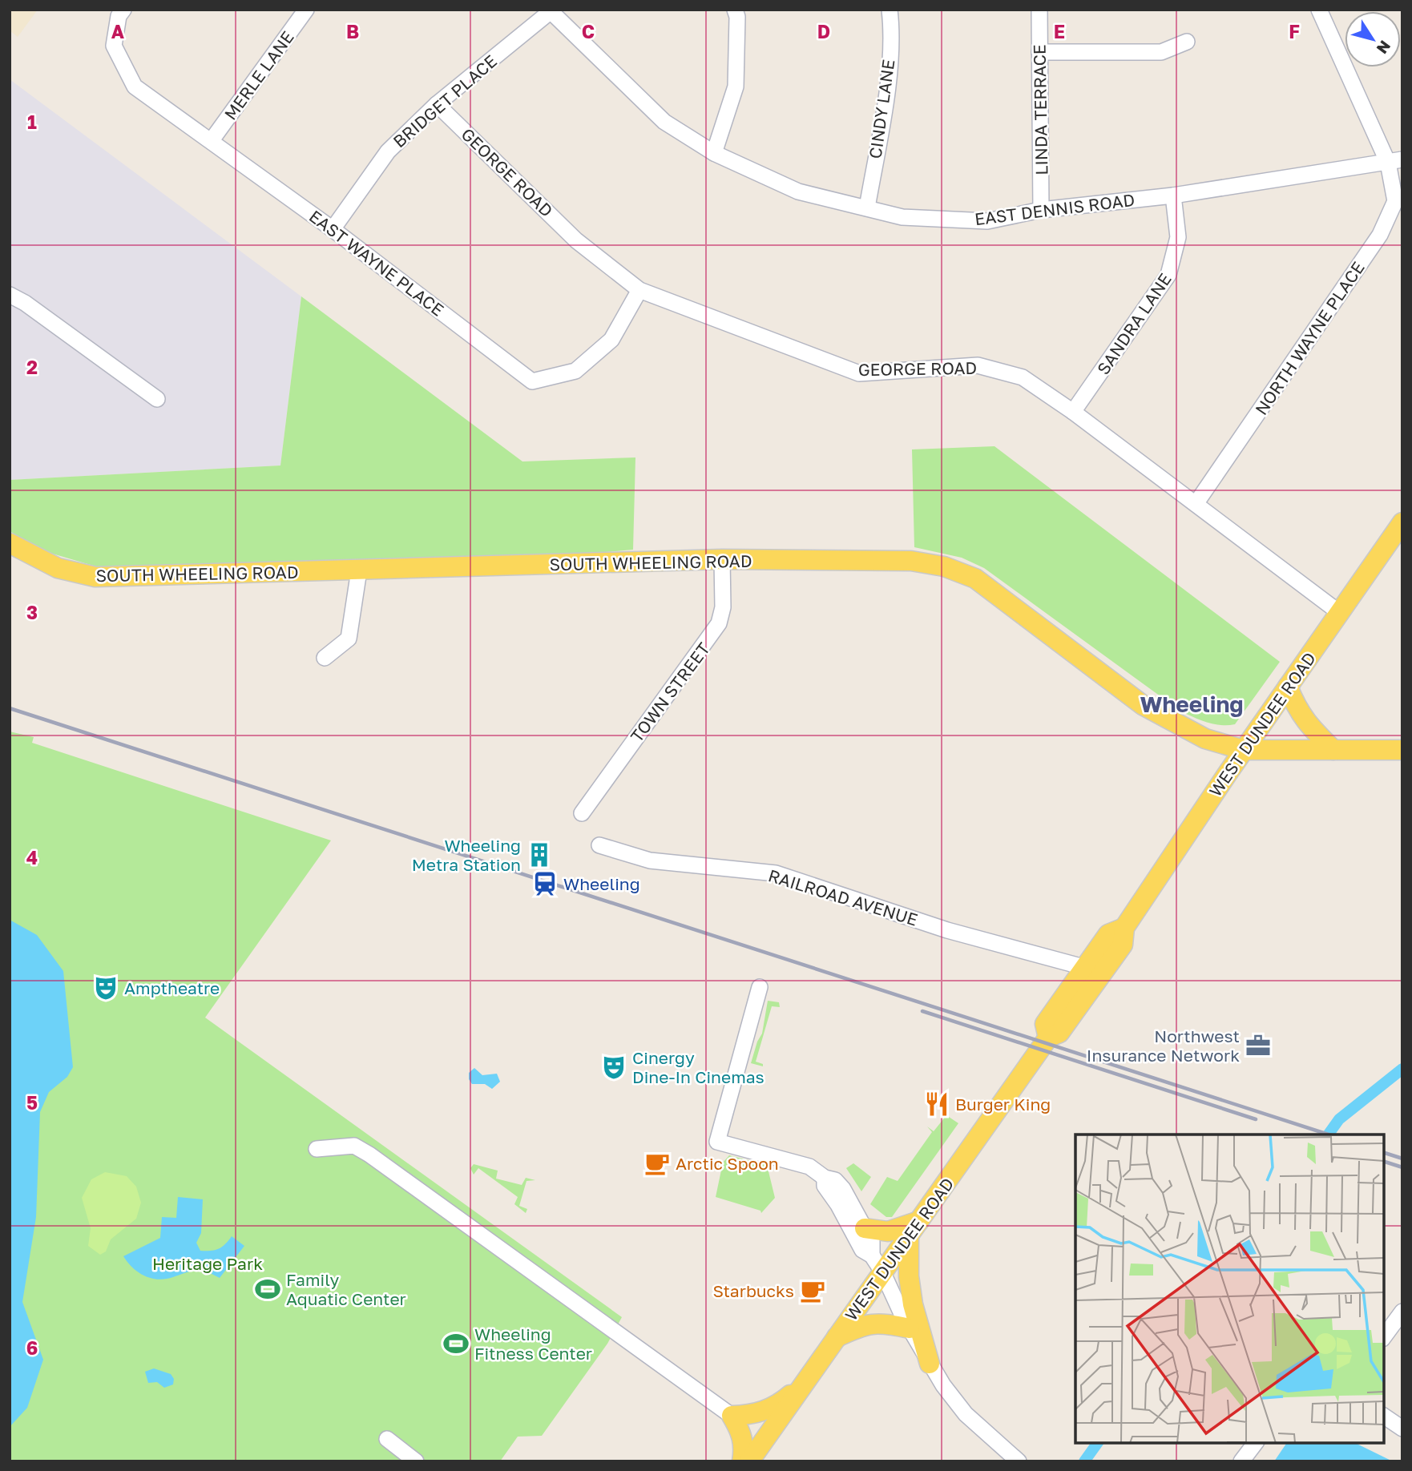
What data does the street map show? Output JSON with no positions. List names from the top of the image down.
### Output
{
  "streets": {
    "main road": ["SOUTH WHEELING ROAD", "WEST DUNDEE ROAD"],
    "street": [
      "MERLE LANE",
      "BRIDGET PLACE",
      "CINDY LANE",
      "LINDA TERRACE",
      "GEORGE ROAD",
      "EAST DENNIS ROAD",
      "EAST WAYNE PLACE",
      "SANDRA LANE",
      "NORTH WAYNE PLACE",
      "TOWN STREET",
      "RAILROAD AVENUE"
    ]
  },
  "crossings": [
    ["MERLE LANE", "EAST WAYNE PLACE"],
    ["BRIDGET PLACE", "GEORGE ROAD"],
    ["BRIDGET PLACE", "EAST DENNIS ROAD"],
    ["BRIDGET PLACE", "EAST WAYNE PLACE"],
    ["CINDY LANE", "EAST DENNIS ROAD"],
    ["LINDA TERRACE", "EAST DENNIS ROAD"],
    ["GEORGE ROAD", "EAST WAYNE PLACE"],
    ["GEORGE ROAD", "SANDRA LANE"],
    ["GEORGE ROAD", "NORTH WAYNE PLACE"],
    ["GEORGE ROAD", "WEST DUNDEE ROAD"],
    ["EAST DENNIS ROAD", "SANDRA LANE"],
    ["EAST DENNIS ROAD", "NORTH WAYNE PLACE"],
    ["SOUTH WHEELING ROAD", "TOWN STREET"],
    ["SOUTH WHEELING ROAD", "WEST DUNDEE ROAD"],
    ["WEST DUNDEE ROAD", "RAILROAD AVENUE"]
  ],
  "districts": ["Wheeling"],
  "parks": ["Heritage Park"],
  "places": {
    "building": ["Wheeling Metra Station"],
    "station": ["Wheeling"],
    "theatre": ["Amptheatre", "Cinergy Dine-In Cinemas"],
    "office": ["Northwest Insurance Network"],
    "restaurant": ["Burger King"],
    "cafe": ["Arctic Spoon", "Starbucks"],
    "sports": ["Family Aquatic Center", "Wheeling Fitness Center"]
  },
  "north": "bottom right",
  "grid": {
    "columns": [
      "A",
      "B",
      "C",
      "D",
      "E",
      "F"
    ],
    "rows": [
      "1",
      "2",
      "3",
      "4",
      "5",
      "6"
    ]
  }
}
